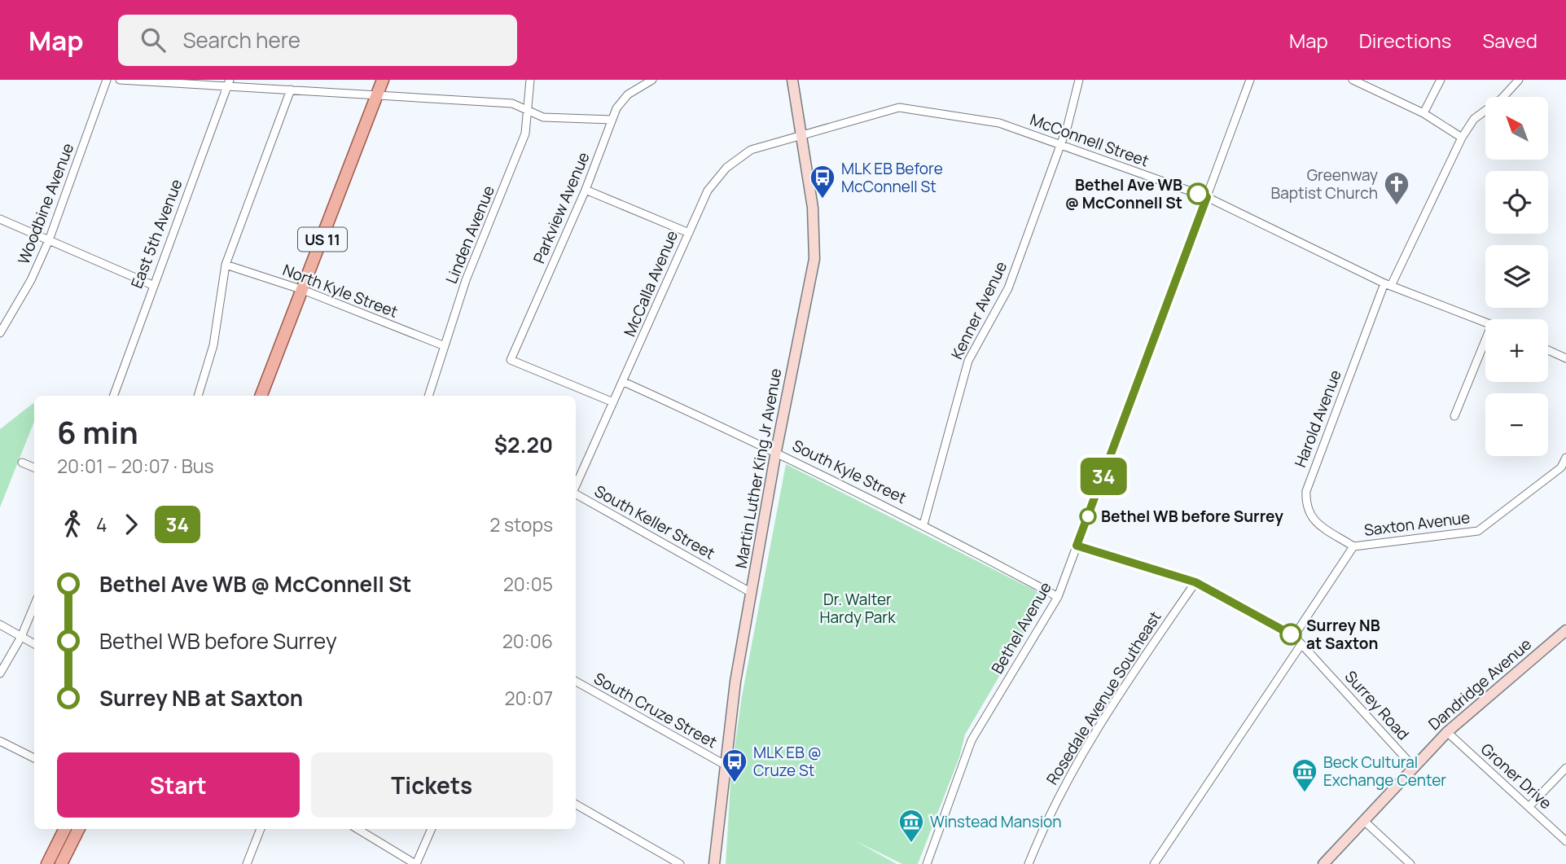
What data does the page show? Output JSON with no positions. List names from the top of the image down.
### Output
{
  "streets": {
    "main road": ["US 11", "Martin Luther King Jr Avenue", "Dandridge Avenue"],
    "street": [
      "McConnell Street",
      "Woodbine Avenue",
      "Parkview Avenue",
      "East 5th Avenue",
      "Linden Avenue",
      "McCalla Avenue",
      "North Kyle Street",
      "Kenner Avenue",
      "Harold Avenue",
      "South Kyle Street",
      "South Keller Street",
      "Saxton Avenue",
      "Bethel Avenue",
      "Rosedale Avenue Southeast",
      "Surrey Road",
      "South Cruze Street",
      "Groner Drive"
    ]
  },
  "crossings": [
    ["McConnell Street", "McCalla Avenue"],
    ["McConnell Street", "Kenner Avenue"],
    ["McConnell Street", "Harold Avenue"],
    ["McConnell Street", "Martin Luther King Jr Avenue"],
    ["McConnell Street", "Bethel Avenue"],
    ["Parkview Avenue", "McCalla Avenue"],
    ["Linden Avenue", "North Kyle Street"],
    ["US 11", "North Kyle Street"],
    ["McCalla Avenue", "Martin Luther King Jr Avenue"],
    ["McCalla Avenue", "South Kyle Street"],
    ["Kenner Avenue", "South Kyle Street"],
    ["Harold Avenue", "Saxton Avenue"],
    ["Martin Luther King Jr Avenue", "South Kyle Street"],
    ["Martin Luther King Jr Avenue", "South Keller Street"],
    ["Martin Luther King Jr Avenue", "South Cruze Street"],
    ["South Kyle Street", "Bethel Avenue"],
    ["Saxton Avenue", "Surrey Road"],
    ["Bethel Avenue", "Surrey Road"],
    ["Dandridge Avenue", "Surrey Road"],
    ["Dandridge Avenue", "Groner Drive"],
    ["Rosedale Avenue Southeast", "Surrey Road"]
  ],
  "parks": ["Dr. Walter Hardy Park"],
  "places": {
    "other": ["Bethel Ave WB @ McConnell St", "Bethel WB before Surrey", "Surrey NB at Saxton"],
    "bus stop": ["MLK EB Before McConnell St", "MLK EB @ Cruze St"],
    "church": ["Greenway Baptist Church"],
    "museum": ["Beck Cultural Exchange Center", "Winstead Mansion"]
  },
  "lines": ["bus line 34"],
  "north": "top left",
  "page": {
    "header": "Map",
    "search": "Search here",
    "nav": ["Map", "Directions", "Saved"],
    "on_map": "34",
    "map_buttons": ["+", "−"],
    "heading": ["6 min", "20:01 – 20:07 · Bus", "$2.20"],
    "legs": ["4", "34", "2 stops"],
    "list": [
      {
        "name": "Bethel Ave WB @ McConnell St",
        "value": "20:05"
      },
      {
        "name": "Bethel WB before Surrey",
        "value": "20:06"
      },
      {
        "name": "Surrey NB at Saxton",
        "value": "20:07"
      }
    ],
    "buttons": ["Start", "Tickets"]
  }
}
